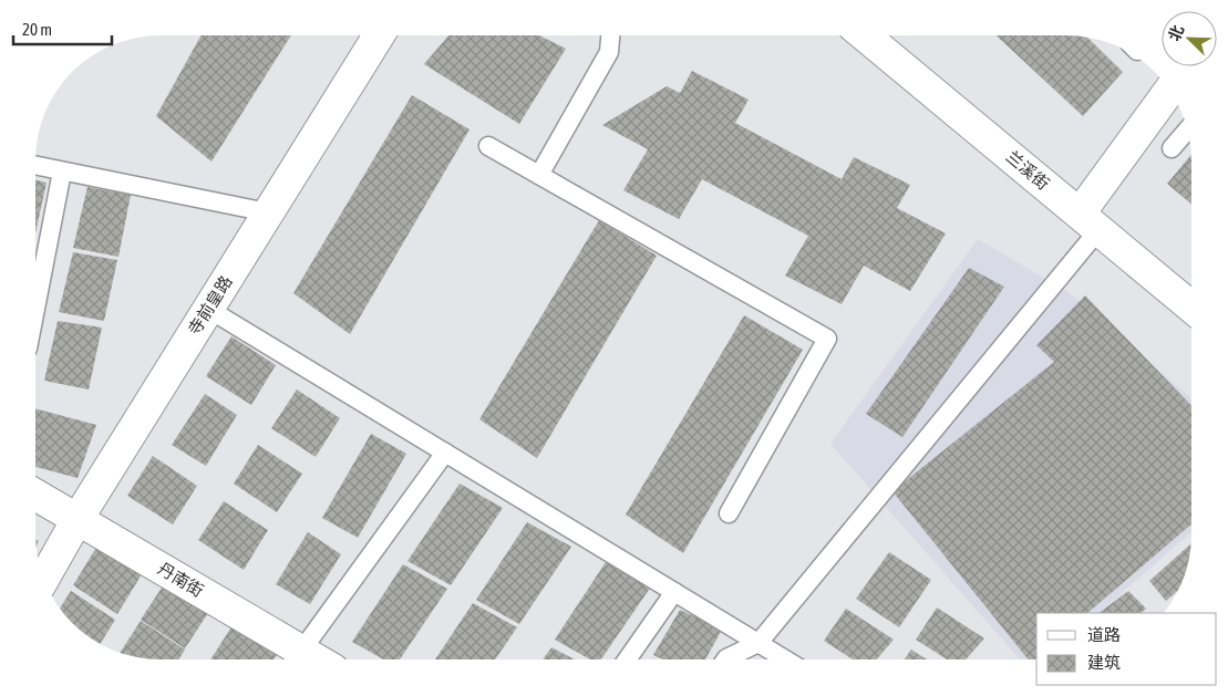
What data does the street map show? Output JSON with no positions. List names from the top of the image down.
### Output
{
  "streets": {
    "street": ["兰溪街", "寺前皇路", "丹南街"]
  },
  "crossings": [
    ["寺前皇路", "丹南街"]
  ],
  "legend": ["道路", "建筑"],
  "scale_bar": "20 m",
  "north": "top left"
}
